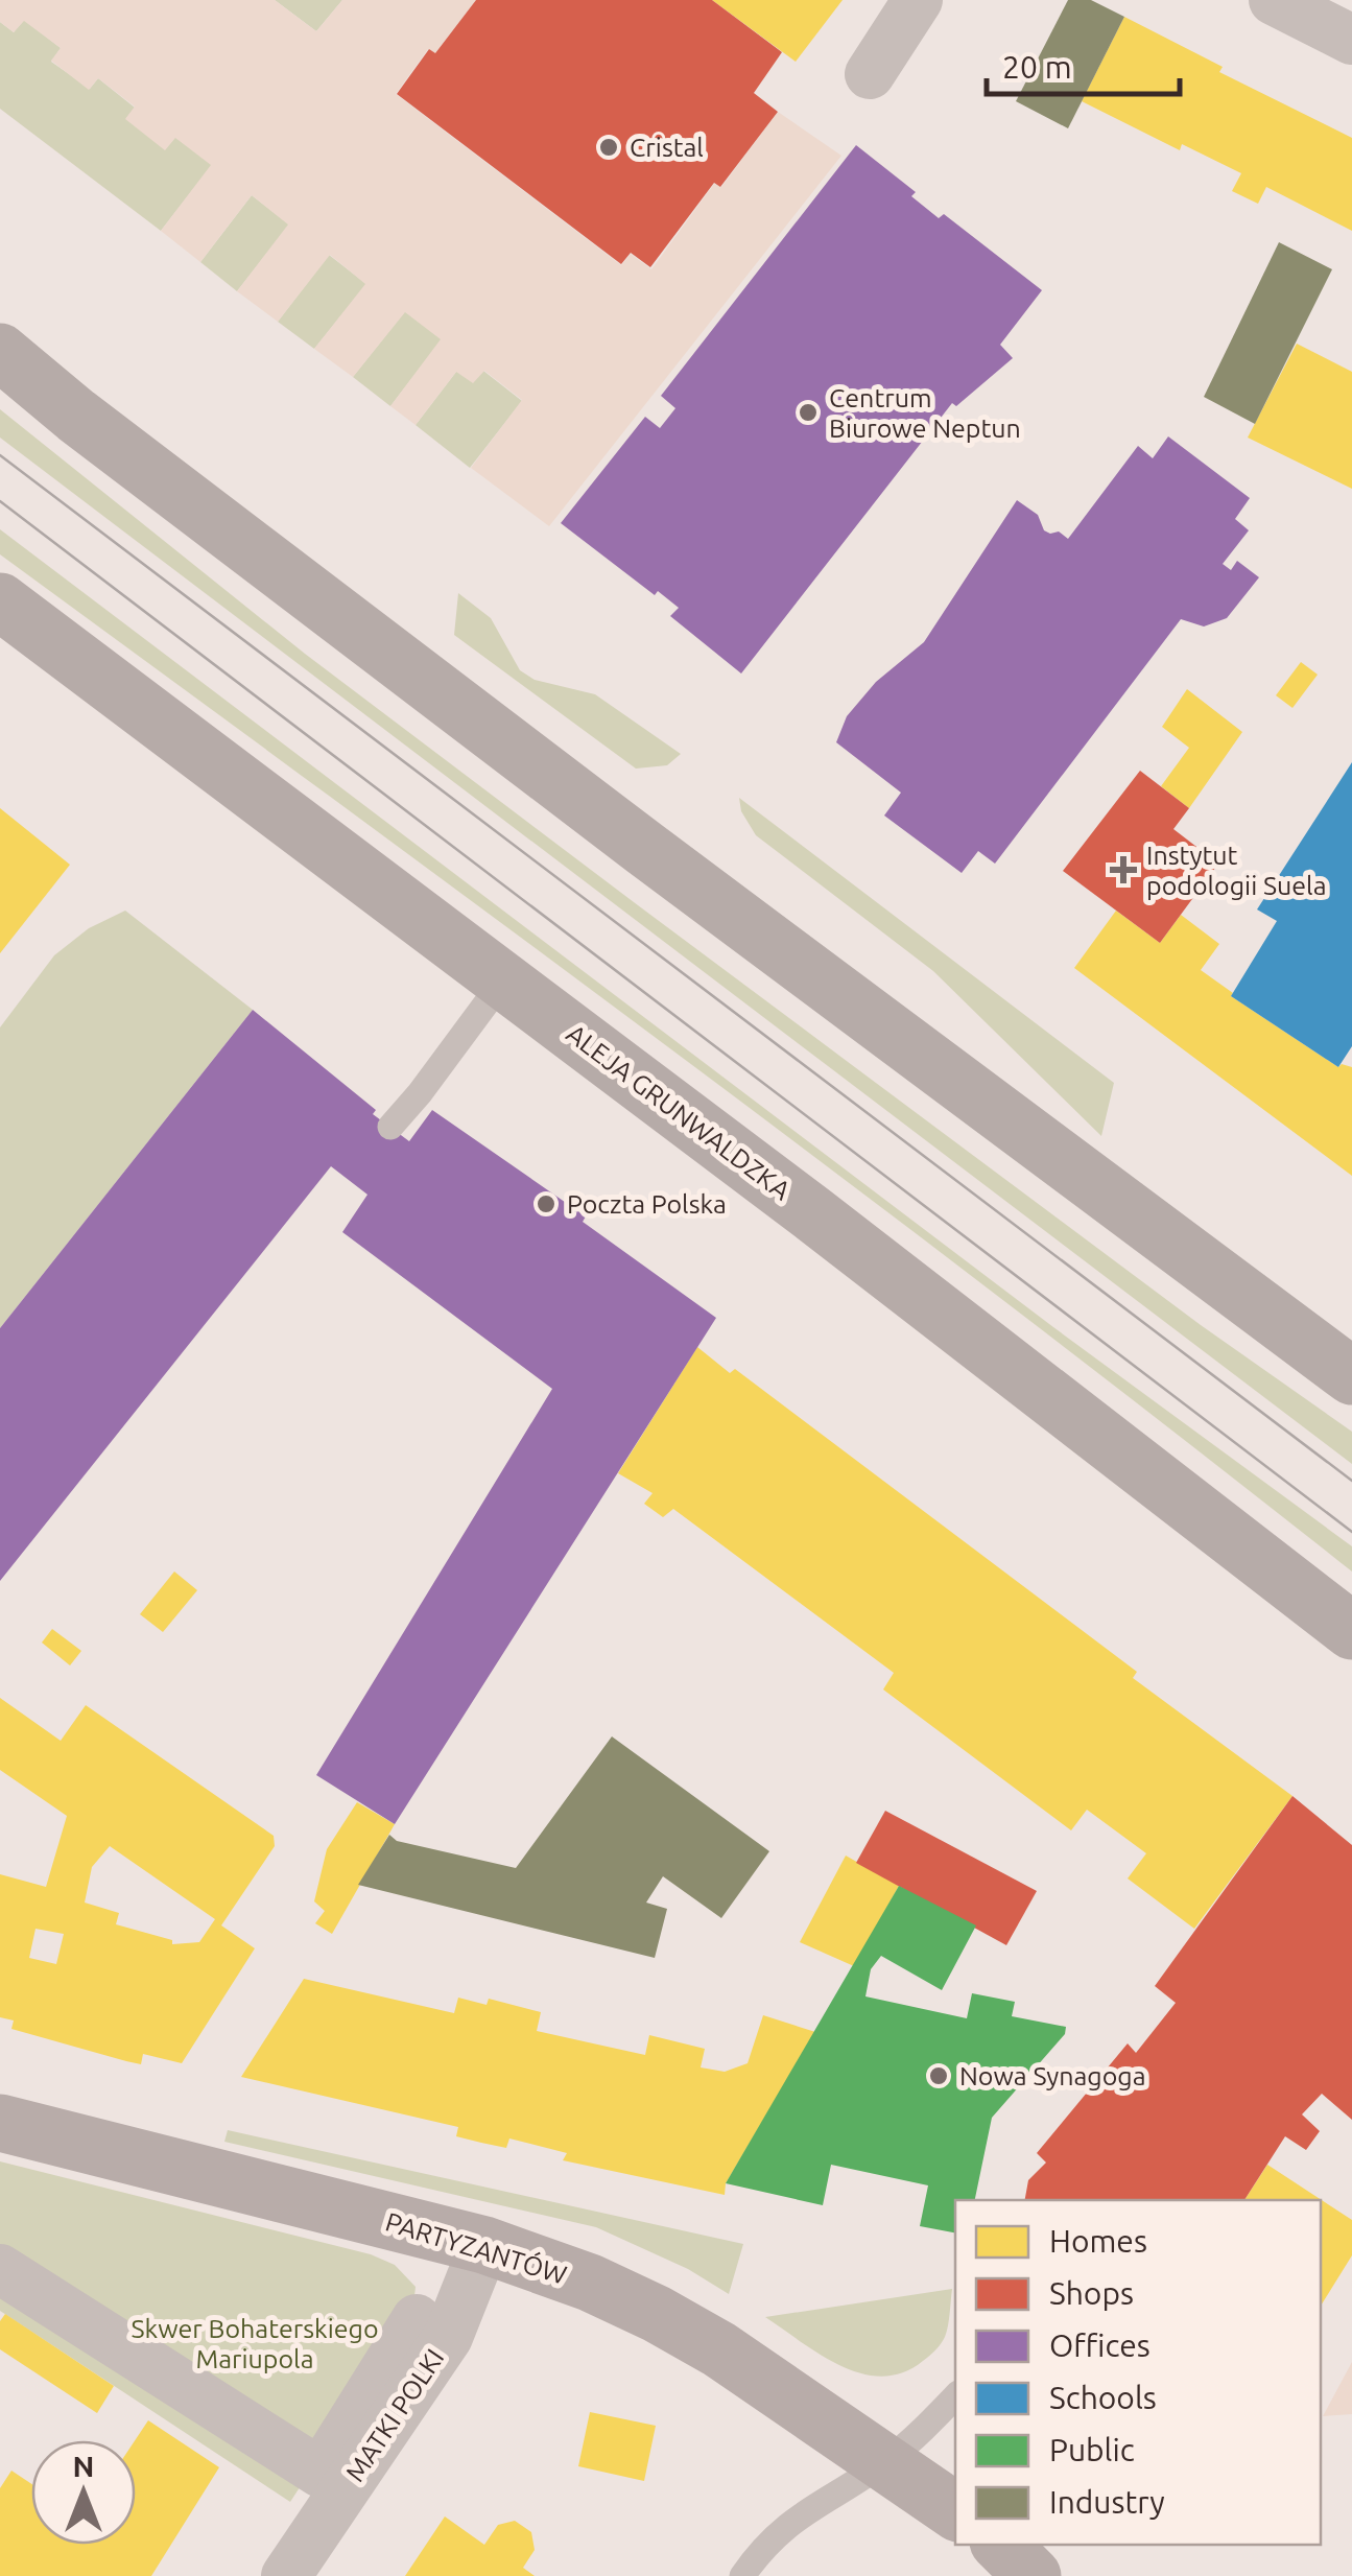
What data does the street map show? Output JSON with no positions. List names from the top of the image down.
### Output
{
  "streets": {
    "main road": ["ALEJA GRUNWALDZKA"],
    "street": ["PARTYZANTÓW", "MATKI POLKI"]
  },
  "crossings": [
    ["PARTYZANTÓW", "MATKI POLKI"]
  ],
  "parks": ["Skwer Bohaterskiego Mariupola"],
  "places": {
    "other": [
      "Cristal",
      "Centrum Biurowe Neptun",
      "Poczta Polska",
      "Nowa Synagoga"
    ],
    "health": ["Instytut podologii Suela"]
  },
  "legend": [
    "Homes",
    "Shops",
    "Offices",
    "Schools",
    "Public",
    "Industry"
  ],
  "scale_bar": "20 m",
  "north": "top"
}
